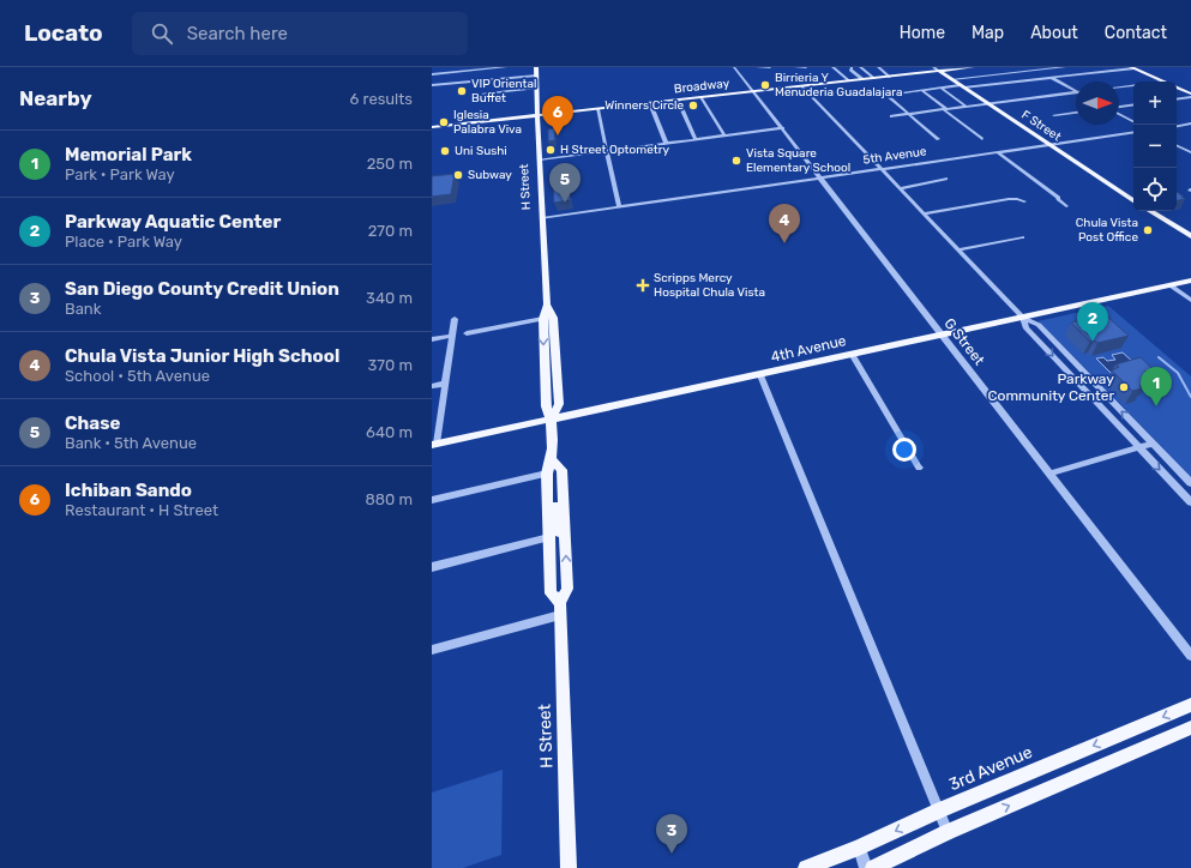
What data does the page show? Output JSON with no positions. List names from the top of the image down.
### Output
{
  "streets": {
    "main road": [
      "Broadway",
      "F Street",
      "H Street",
      "4th Avenue",
      "3rd Avenue"
    ],
    "street": ["5th Avenue", "G Street"]
  },
  "crossings": [
    ["Broadway", "F Street"],
    ["Broadway", "H Street"],
    ["Broadway", "G Street"],
    ["F Street", "5th Avenue"],
    ["5th Avenue", "H Street"],
    ["5th Avenue", "G Street"],
    ["H Street", "4th Avenue"],
    ["G Street", "4th Avenue"]
  ],
  "places": {
    "other": [
      "Birrieria Y Menuderia Guadalajara",
      "VIP Oriental Buffet",
      "Winners Circle",
      "Iglesia Palabra Viva",
      "H Street Optometry",
      "Uni Sushi",
      "Vista Square Elementary School",
      "Subway",
      "Chula Vista Post Office",
      "Parkway Community Center"
    ],
    "health": ["Scripps Mercy Hospital Chula Vista"]
  },
  "north": "right",
  "page": {
    "header": "Locato",
    "search": "Search here",
    "nav": [
      "Home",
      "Map",
      "About",
      "Contact"
    ],
    "heading": ["Nearby", "6 results"],
    "map_buttons": ["+", "−"],
    "pins": [
      "6",
      "5",
      "4",
      "2",
      "1",
      "3"
    ],
    "list": [
      {
        "mark": "1",
        "name": "Memorial Park",
        "note": "Park · Park Way",
        "value": "250 m"
      },
      {
        "mark": "2",
        "name": "Parkway Aquatic Center",
        "note": "Place · Park Way",
        "value": "270 m"
      },
      {
        "mark": "3",
        "name": "San Diego County Credit Union",
        "note": "Bank",
        "value": "340 m"
      },
      {
        "mark": "4",
        "name": "Chula Vista Junior High School",
        "note": "School · 5th Avenue",
        "value": "370 m"
      },
      {
        "mark": "5",
        "name": "Chase",
        "note": "Bank · 5th Avenue",
        "value": "640 m"
      },
      {
        "mark": "6",
        "name": "Ichiban Sando",
        "note": "Restaurant · H Street",
        "value": "880 m"
      }
    ]
  }
}
